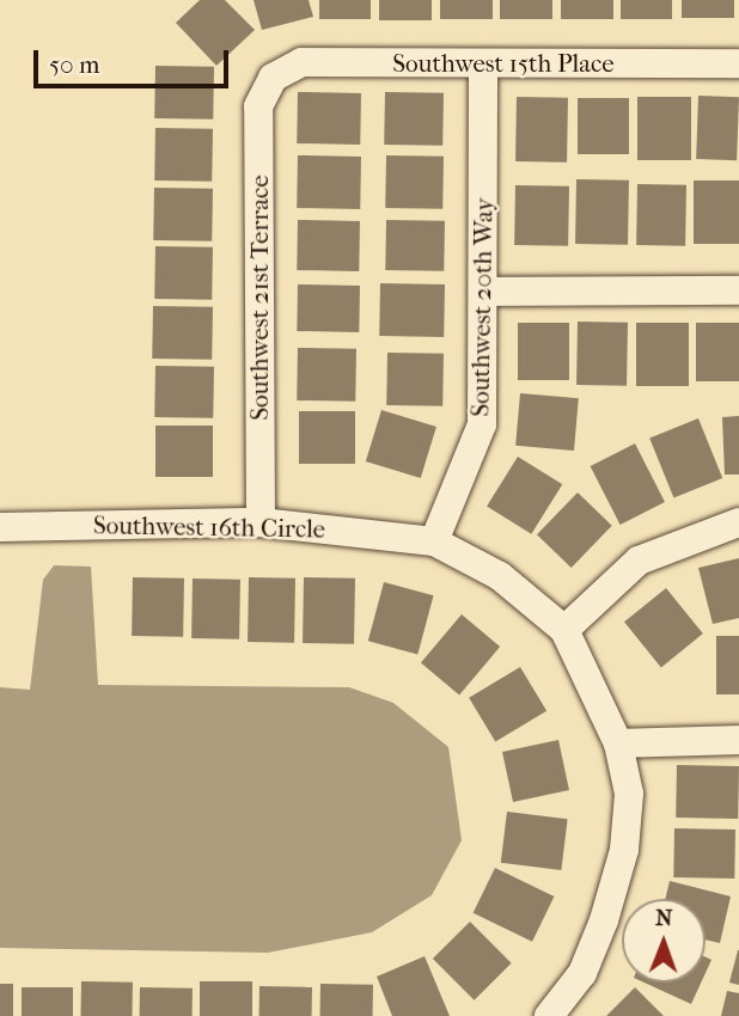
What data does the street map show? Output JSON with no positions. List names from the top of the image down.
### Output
{
  "streets": {
    "street": [
      "Southwest 15th Place",
      "Southwest 21st Terrace",
      "Southwest 20th Way",
      "Southwest 16th Circle"
    ]
  },
  "crossings": [
    ["Southwest 15th Place", "Southwest 21st Terrace"],
    ["Southwest 15th Place", "Southwest 20th Way"],
    ["Southwest 21st Terrace", "Southwest 16th Circle"],
    ["Southwest 20th Way", "Southwest 16th Circle"]
  ],
  "scale_bar": "50 m",
  "north": "top"
}
